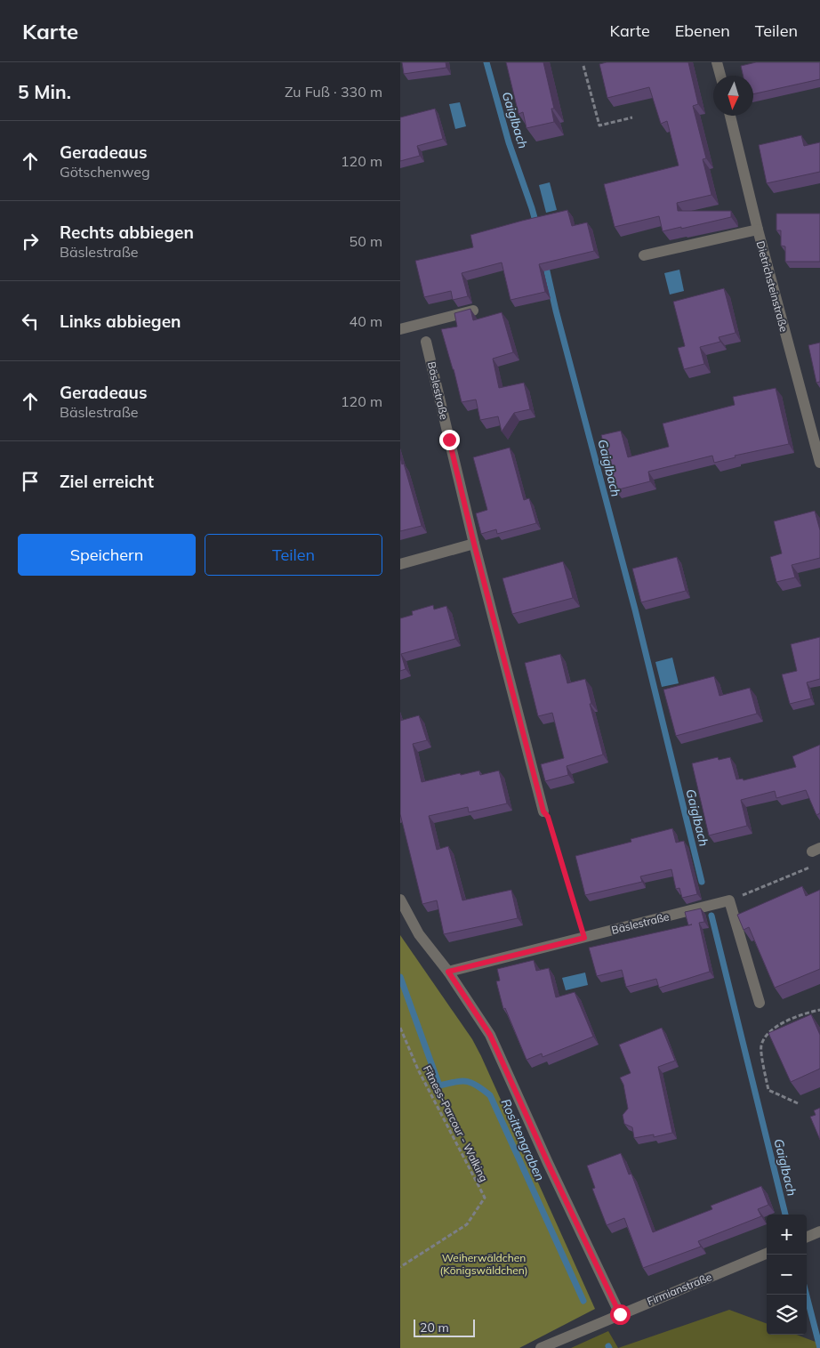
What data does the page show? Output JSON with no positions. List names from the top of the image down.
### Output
{
  "streets": {
    "street": ["Dietrichsteinstraße", "Bäslestraße", "Firmianstraße"],
    "path": ["Fitness-Parcour - Walking"]
  },
  "water": ["Gaiglbach", "Rosittengraben"],
  "parks": ["Weiherwäldchen (Königswäldchen)"],
  "scale_bar": "20 m",
  "north": "bottom",
  "page": {
    "header": "Karte",
    "nav": ["Karte", "Ebenen", "Teilen"],
    "heading": ["5 Min.", "Zu Fuß · 330 m"],
    "list": [
      ["Geradeaus", "Götschenweg", "120 m"],
      ["Rechts abbiegen", "Bäslestraße", "50 m"],
      ["Links abbiegen", "40 m"],
      ["Geradeaus", "Bäslestraße", "120 m"],
      "Ziel erreicht"
    ],
    "buttons": ["Speichern", "Teilen"],
    "map_buttons": ["+", "−"],
    "scale": "20 m"
  }
}
